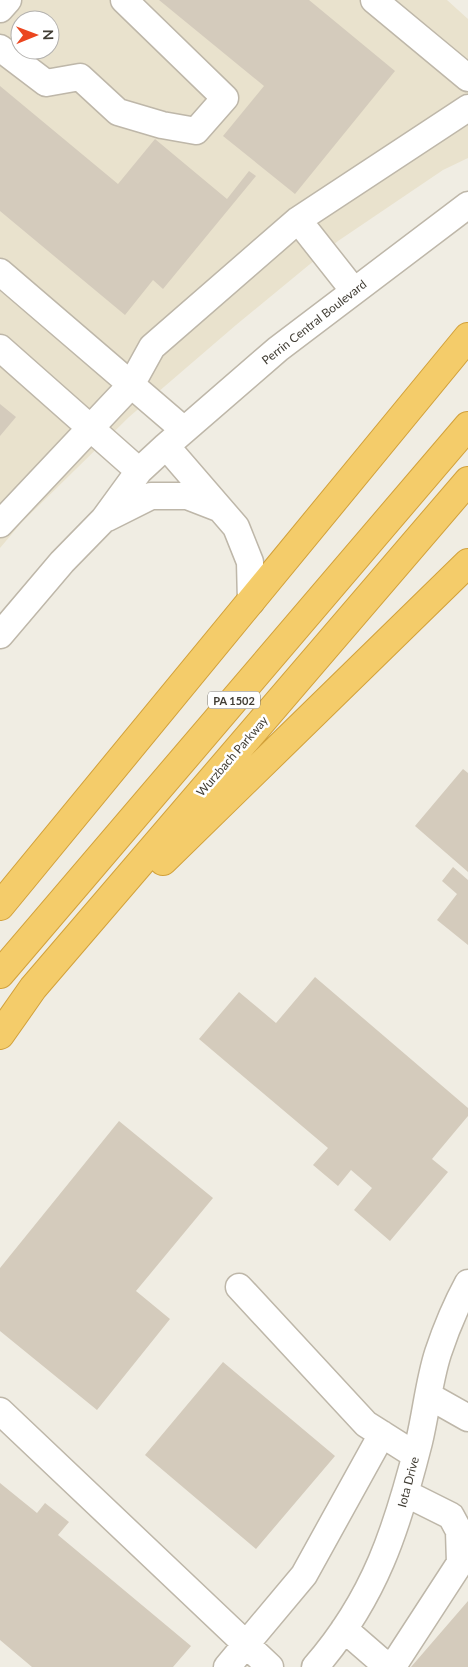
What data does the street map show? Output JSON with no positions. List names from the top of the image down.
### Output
{
  "streets": {
    "highway": ["PA 1502", "Wurzbach Parkway"],
    "street": ["Perrin Central Boulevard", "Iota Drive"]
  },
  "north": "right"
}
